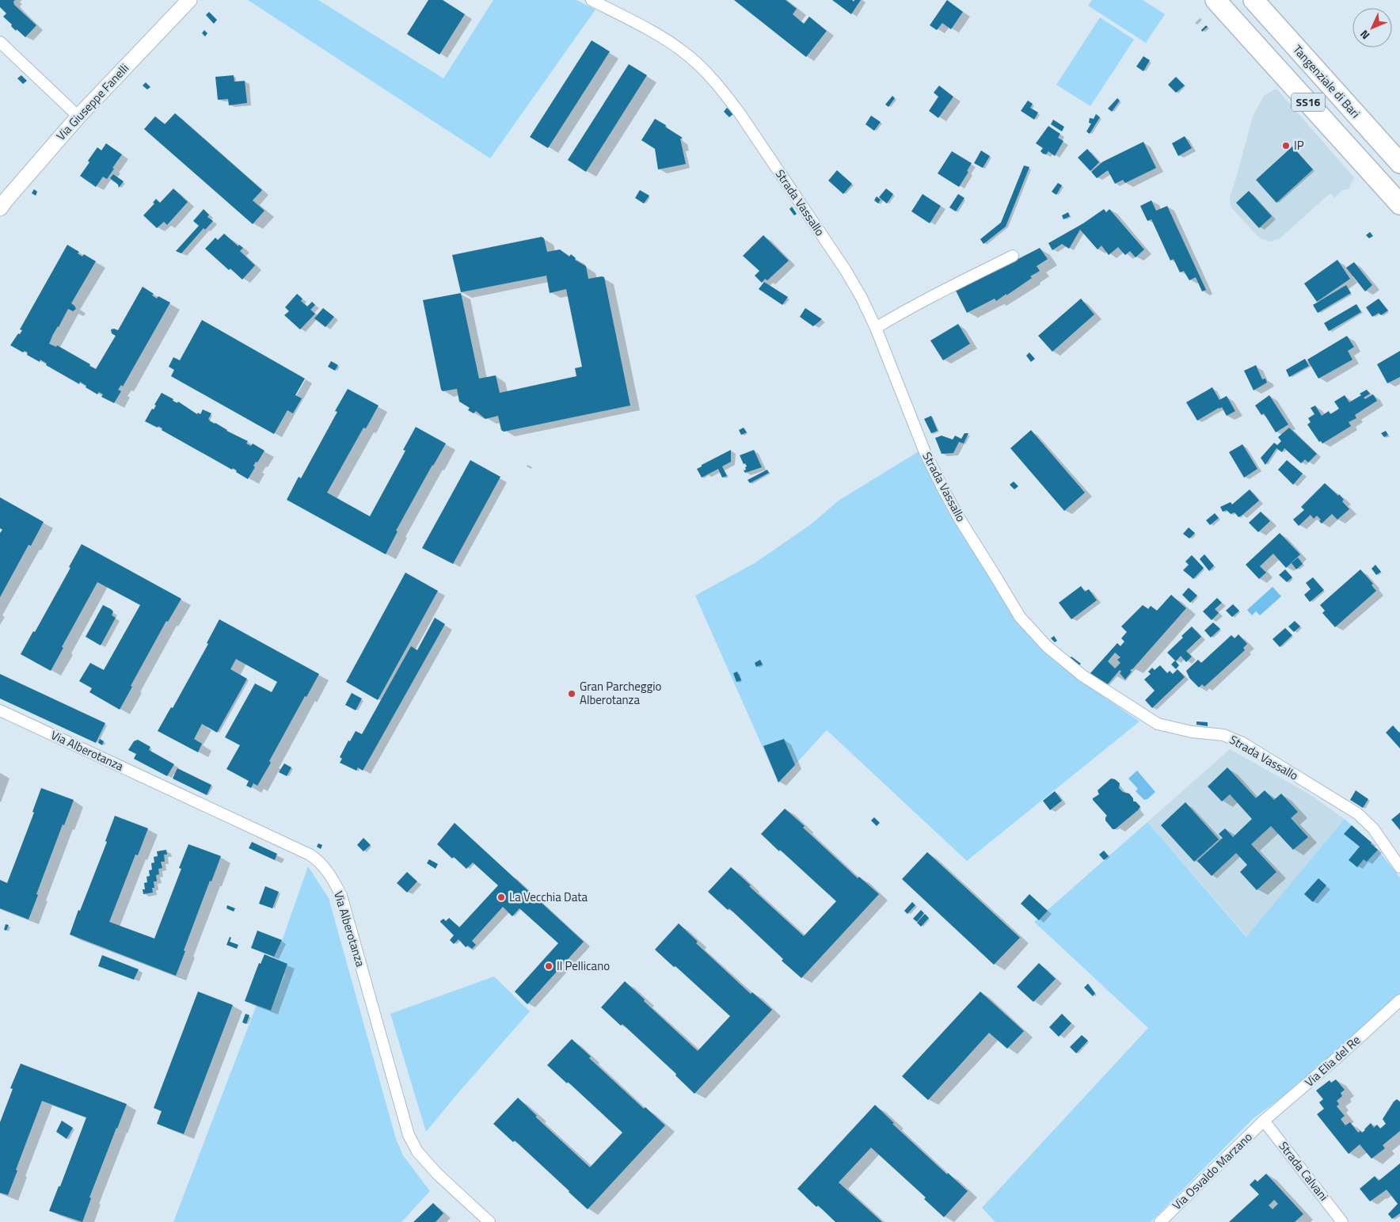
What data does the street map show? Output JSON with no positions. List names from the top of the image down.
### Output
{
  "streets": {
    "highway": ["Tangenziale di Bari", "SS16"],
    "street": [
      "Via Giuseppe Fanelli",
      "Strada Vassallo",
      "Via Alberotanza",
      "Via Elia del Re",
      "Via Osvaldo Marzano",
      "Strada Calvani"
    ]
  },
  "crossings": [
    ["Via Elia del Re", "Via Osvaldo Marzano"],
    ["Via Elia del Re", "Strada Calvani"],
    ["Via Osvaldo Marzano", "Strada Calvani"]
  ],
  "places": [
    "IP",
    "Gran Parcheggio Alberotanza",
    "La Vecchia Data",
    "Il Pellicano"
  ],
  "north": "bottom left"
}
